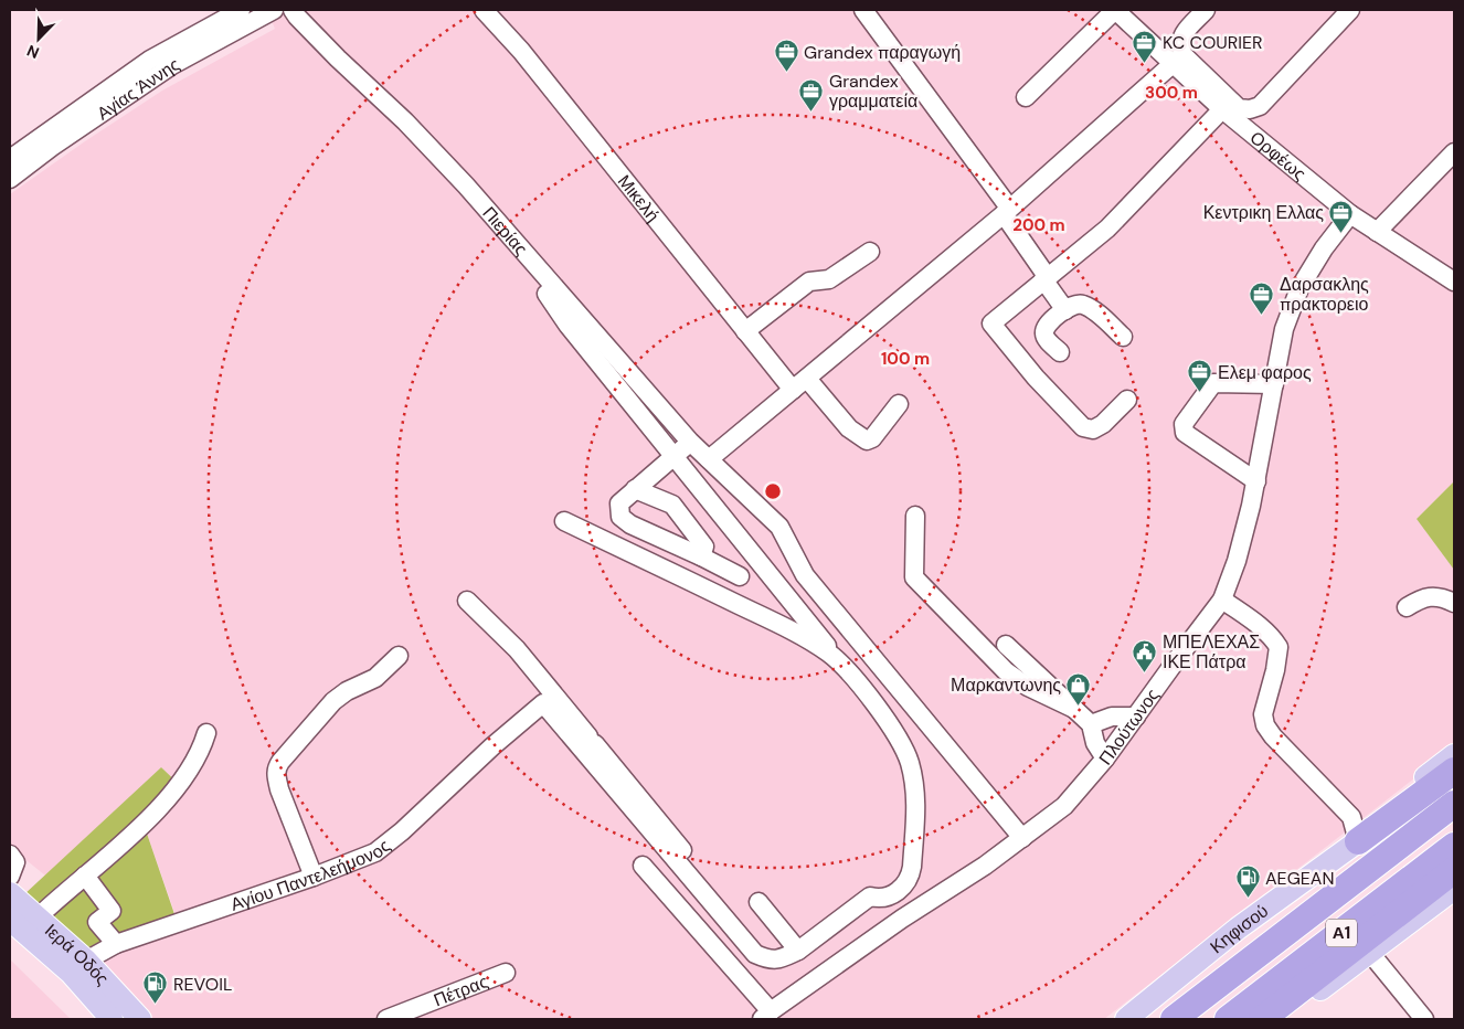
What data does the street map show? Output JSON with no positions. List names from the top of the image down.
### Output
{
  "streets": {
    "highway": ["Α1"],
    "main road": ["Κηφισού", "Ιερά Οδός"],
    "street": [
      "Αγίας Άννης",
      "Ορφέως",
      "Μικελή",
      "Πιερίας",
      "Πλούτωνος",
      "Αγίου Παντελεήμονος",
      "Πέτρας"
    ]
  },
  "crossings": [
    ["Ορφέως", "Πλούτωνος"],
    ["Πιερίας", "Πλούτωνος"],
    ["Αγίου Παντελεήμονος", "Ιερά Οδός"]
  ],
  "places": {
    "office": [
      "KC COURIER",
      "Grandex παραγωγή",
      "Grandex γραμματεία",
      "Κεντρικη Ελλας",
      "Δαρσακλης πρακτορειο",
      "Ελεμ φαρος"
    ],
    "public building": ["ΜΠΕΛΕΧΑΣ ΙΚΕ Πάτρα"],
    "shop": ["Μαρκαντωνης"],
    "fuel station": ["AEGEAN", "REVOIL"]
  },
  "north": "bottom left",
  "rings": ["300 m", "200 m", "100 m"]
}
